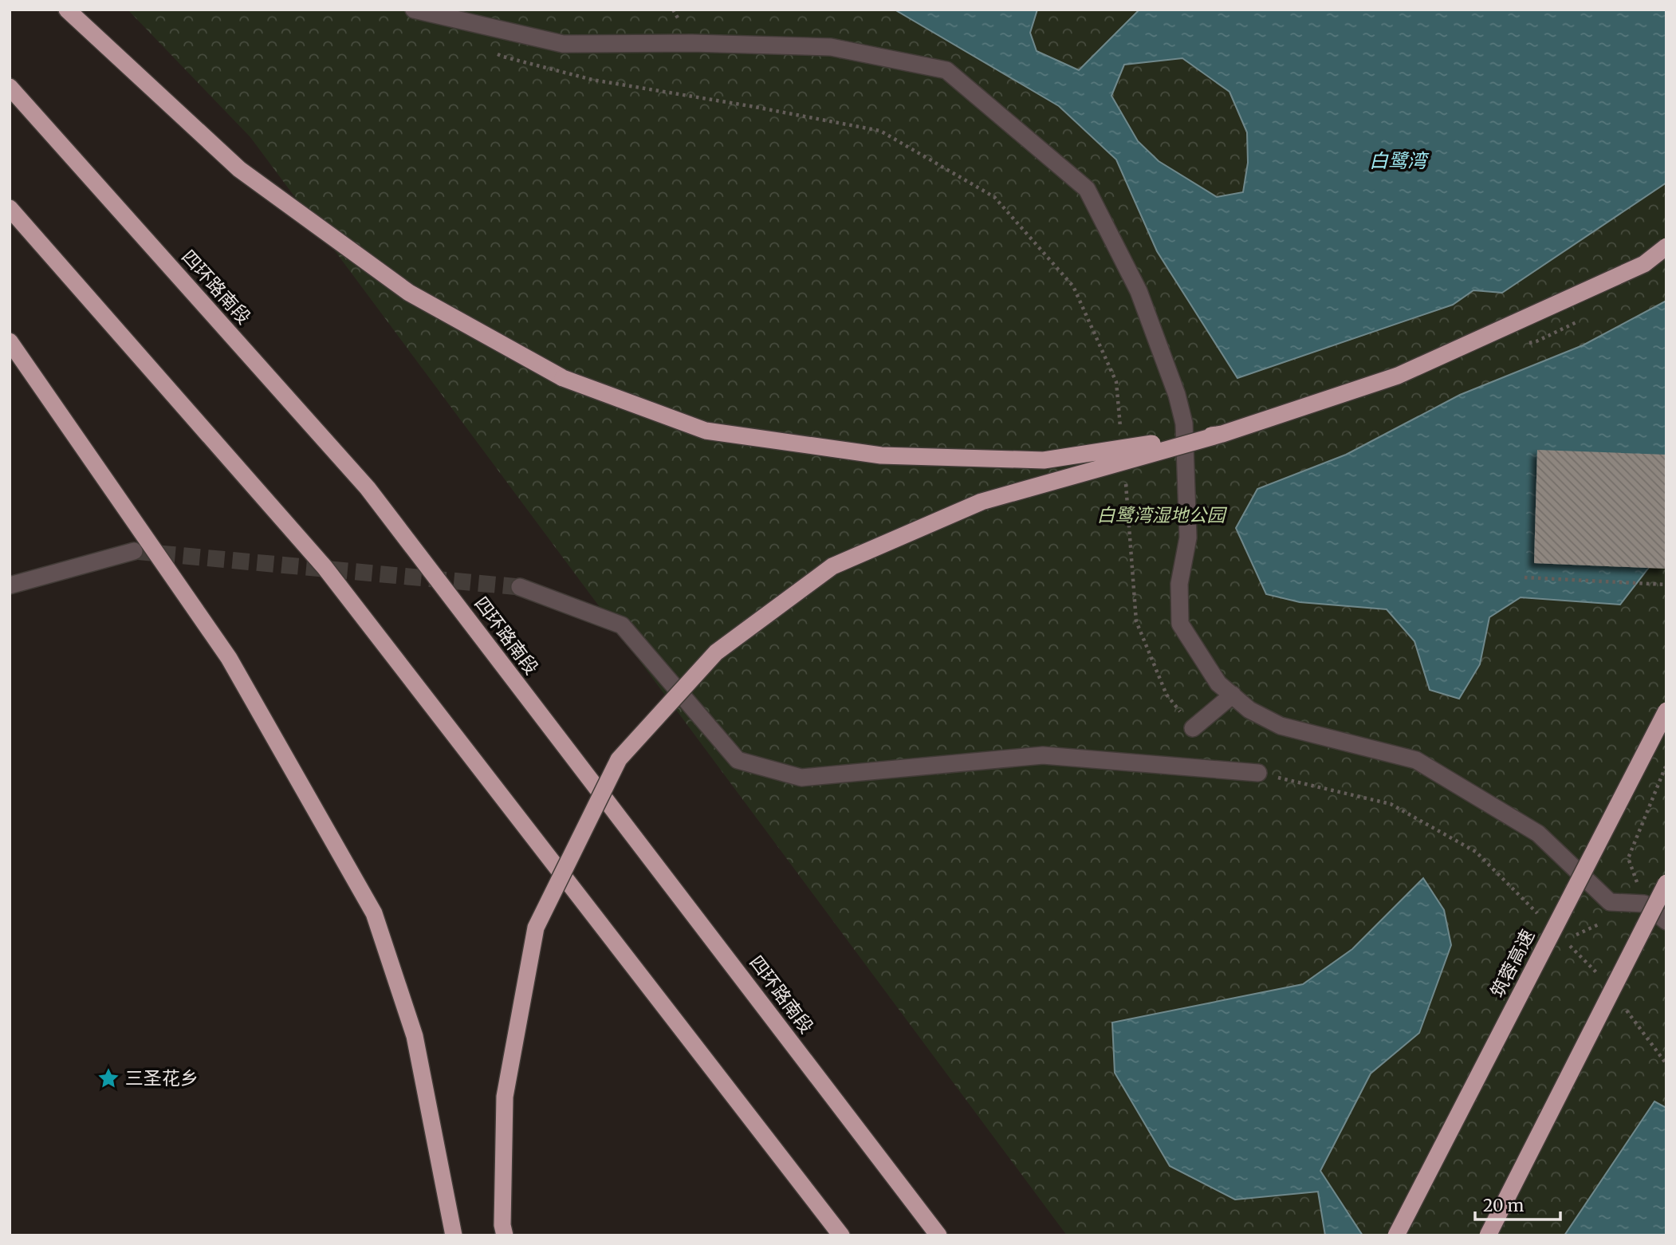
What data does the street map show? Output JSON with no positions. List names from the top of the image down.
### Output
{
  "streets": {
    "highway": ["四环路南段", "筑蓉高速"]
  },
  "water": ["白鹭湾"],
  "parks": ["白鹭湾湿地公园"],
  "places": {
    "place": ["三圣花乡"]
  },
  "scale_bar": "20 m"
}
